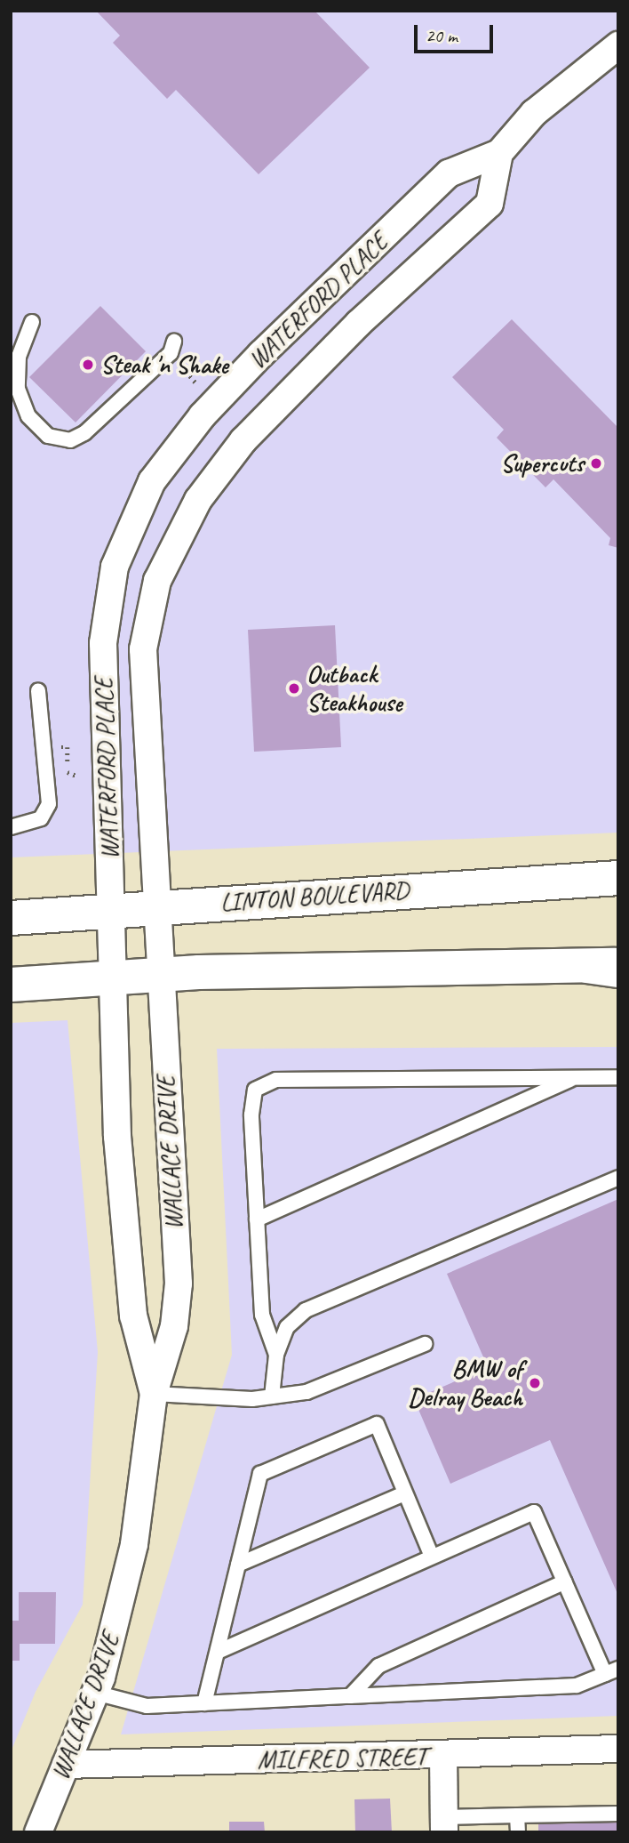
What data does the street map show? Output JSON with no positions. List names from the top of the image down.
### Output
{
  "streets": {
    "main road": ["LINTON BOULEVARD"],
    "street": ["WATERFORD PLACE", "WALLACE DRIVE", "MILFRED STREET"]
  },
  "crossings": [
    ["WATERFORD PLACE", "LINTON BOULEVARD"],
    ["WATERFORD PLACE", "WALLACE DRIVE"],
    ["LINTON BOULEVARD", "WALLACE DRIVE"],
    ["WALLACE DRIVE", "MILFRED STREET"]
  ],
  "places": [
    "Steak 'n Shake",
    "Supercuts",
    "Outback Steakhouse",
    "BMW of Delray Beach"
  ],
  "scale_bar": "20 m"
}
